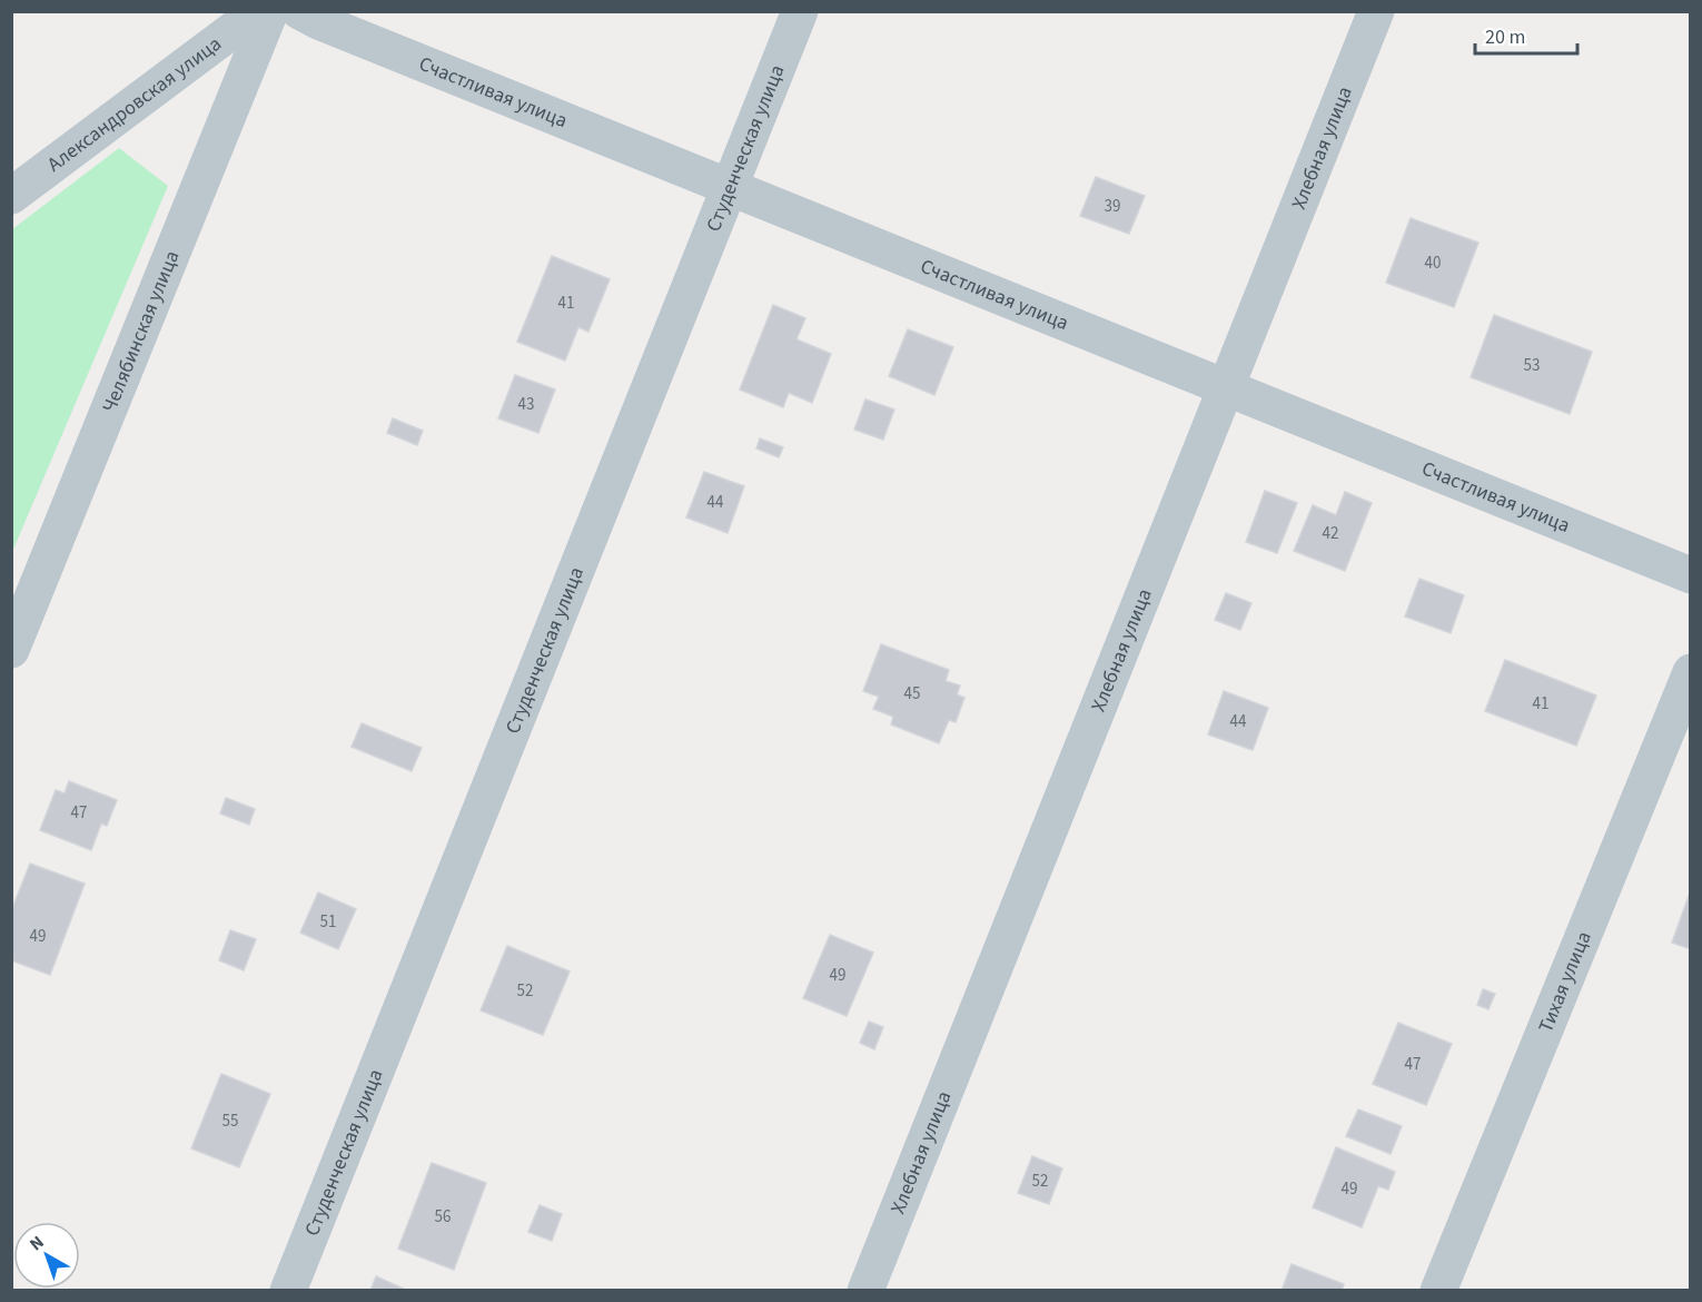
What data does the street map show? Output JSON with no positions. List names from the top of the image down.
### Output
{
  "streets": {
    "street": [
      "Счастливая улица",
      "Александровская улица",
      "Студенческая улица",
      "Хлебная улица",
      "Челябинская улица",
      "Тихая улица"
    ]
  },
  "crossings": [
    ["Счастливая улица", "Студенческая улица"],
    ["Счастливая улица", "Хлебная улица"]
  ],
  "house_numbers": [
    "39",
    "40",
    "41",
    "53",
    "43",
    "44",
    "42",
    "45",
    "41",
    "44",
    "47",
    "51",
    "49",
    "49",
    "52",
    "47",
    "55",
    "52",
    "49",
    "56"
  ],
  "scale_bar": "20 m",
  "north": "top left"
}
